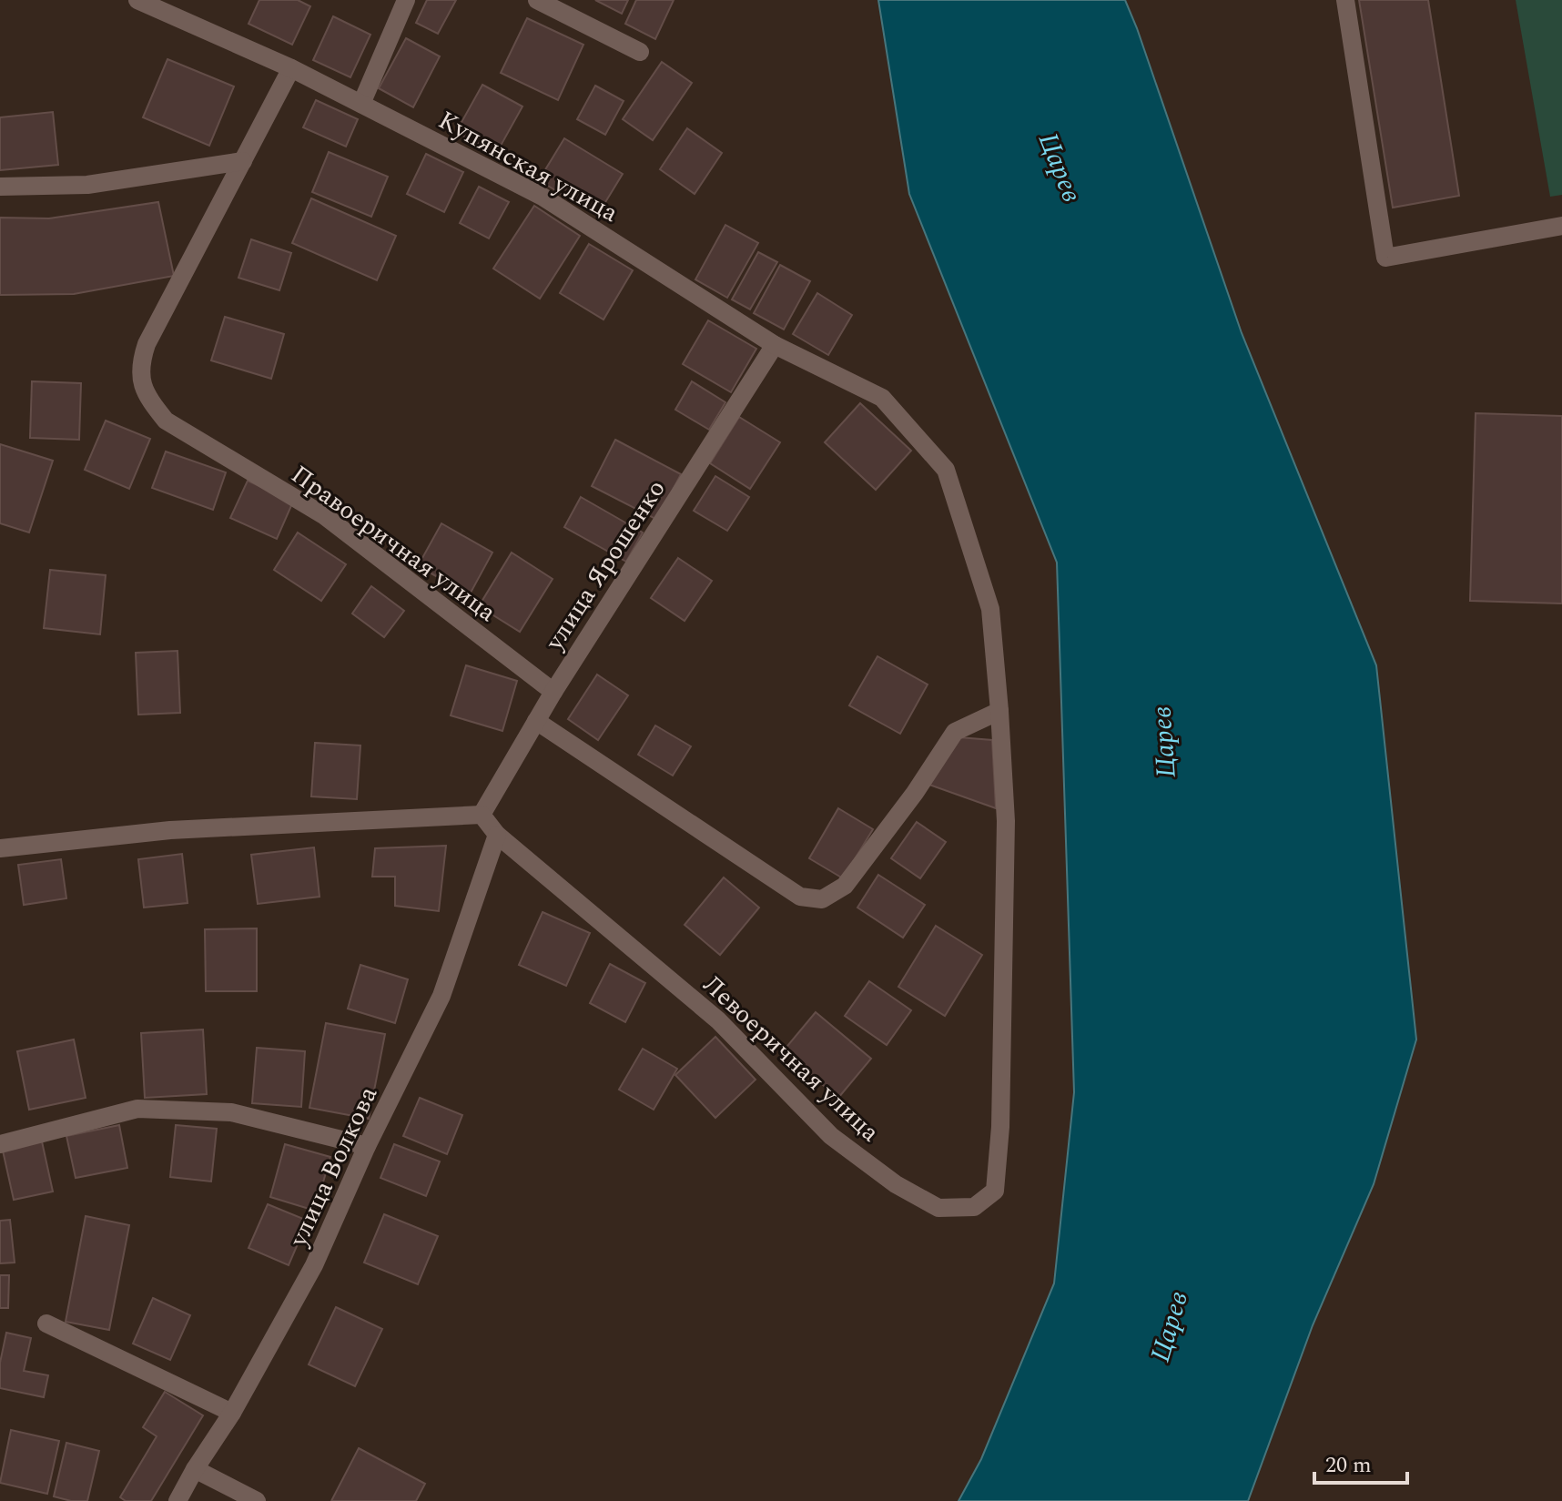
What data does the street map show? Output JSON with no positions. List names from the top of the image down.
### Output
{
  "streets": {
    "street": [
      "Купянская улица",
      "Правоеричная улица",
      "улица Ярошенко",
      "Левоеричная улица",
      "улица Волкова"
    ]
  },
  "crossings": [
    ["Купянская улица", "улица Ярошенко"],
    ["Купянская улица", "Левоеричная улица"],
    ["Правоеричная улица", "улица Ярошенко"],
    ["улица Ярошенко", "Левоеричная улица"],
    ["Левоеричная улица", "улица Волкова"]
  ],
  "water": ["Царев"],
  "scale_bar": "20 m"
}
